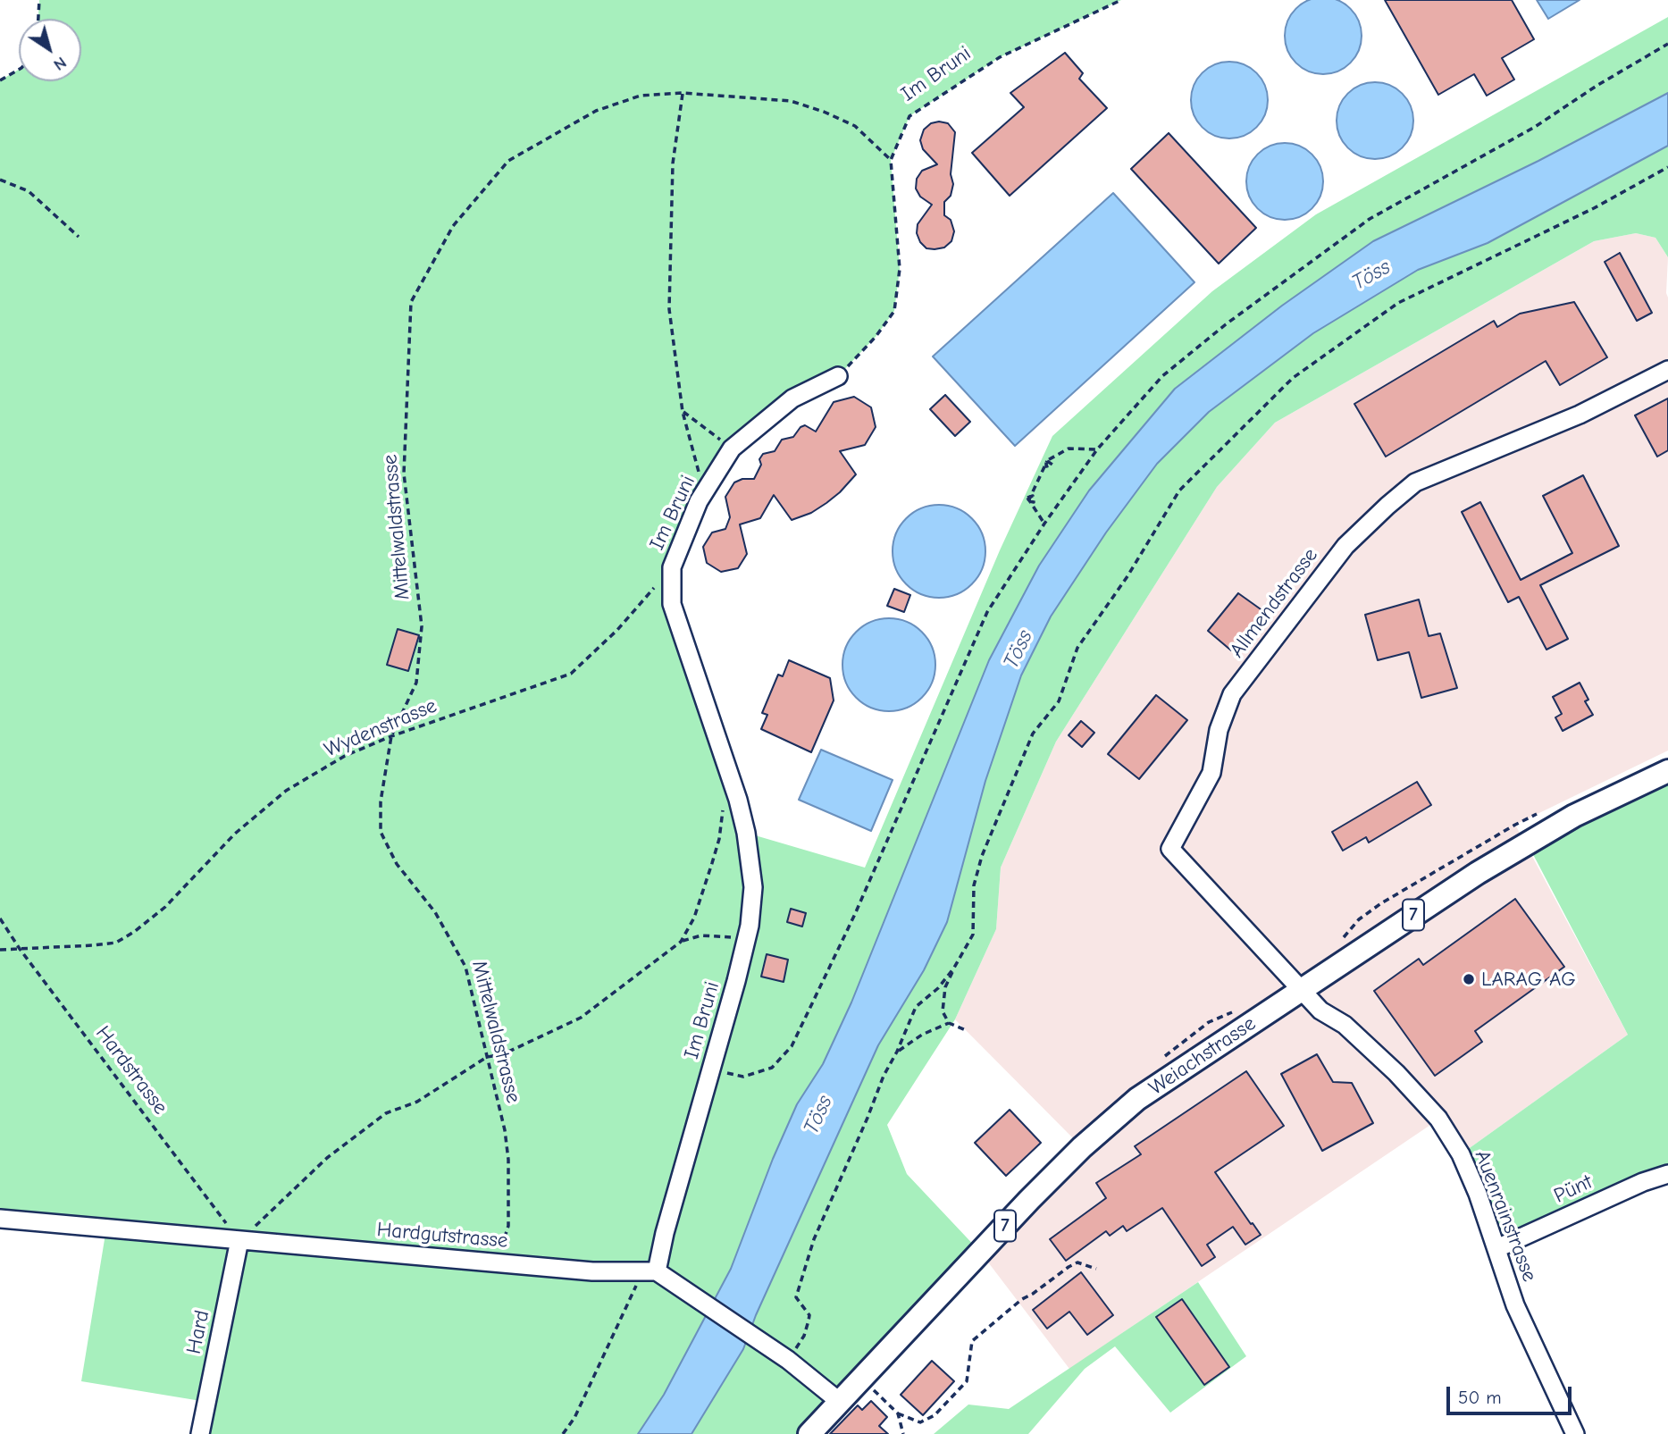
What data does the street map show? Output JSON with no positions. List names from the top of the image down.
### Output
{
  "streets": {
    "main road": ["7", "Weiachstrasse"],
    "street": [
      "Im Bruni",
      "Allmendstrasse",
      "Pünt",
      "Auenrainstrasse",
      "Hardgutstrasse",
      "Hard"
    ],
    "path": ["Mittelwaldstrasse", "Wydenstrasse", "Hardstrasse"]
  },
  "crossings": [
    ["Im Bruni", "Mittelwaldstrasse"],
    ["Im Bruni", "Wydenstrasse"],
    ["Im Bruni", "Hardgutstrasse"],
    ["Mittelwaldstrasse", "Wydenstrasse"],
    ["Mittelwaldstrasse", "Hardgutstrasse"],
    ["Allmendstrasse", "Weiachstrasse"],
    ["Allmendstrasse", "Auenrainstrasse"],
    ["Wydenstrasse", "Hardstrasse"],
    ["Weiachstrasse", "Auenrainstrasse"],
    ["Weiachstrasse", "Hardgutstrasse"],
    ["Hardstrasse", "Hardgutstrasse"],
    ["Hardstrasse", "Hard"],
    ["Pünt", "Auenrainstrasse"],
    ["Hardgutstrasse", "Hard"]
  ],
  "water": ["Töss"],
  "places": ["LARAG AG"],
  "scale_bar": "50 m",
  "north": "bottom right"
}
